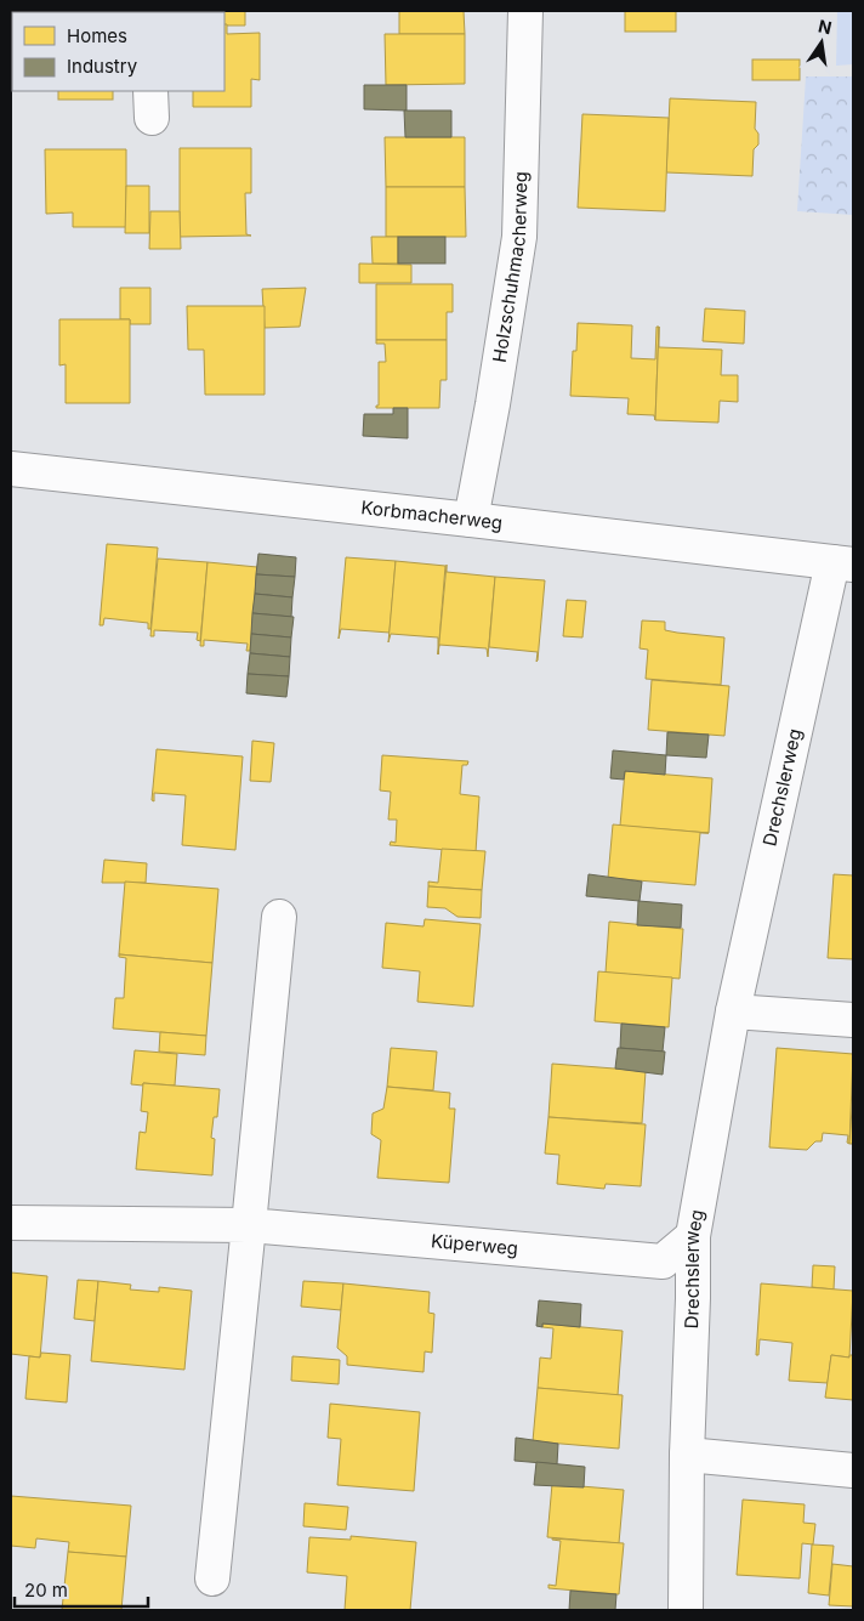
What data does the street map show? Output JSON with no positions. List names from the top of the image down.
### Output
{
  "streets": {
    "street": [
      "Holzschuhmacherweg",
      "Korbmacherweg",
      "Drechslerweg",
      "Küperweg"
    ]
  },
  "crossings": [
    ["Holzschuhmacherweg", "Korbmacherweg"],
    ["Korbmacherweg", "Drechslerweg"],
    ["Drechslerweg", "Küperweg"]
  ],
  "legend": ["Homes", "Industry"],
  "scale_bar": "20 m",
  "north": "top"
}
